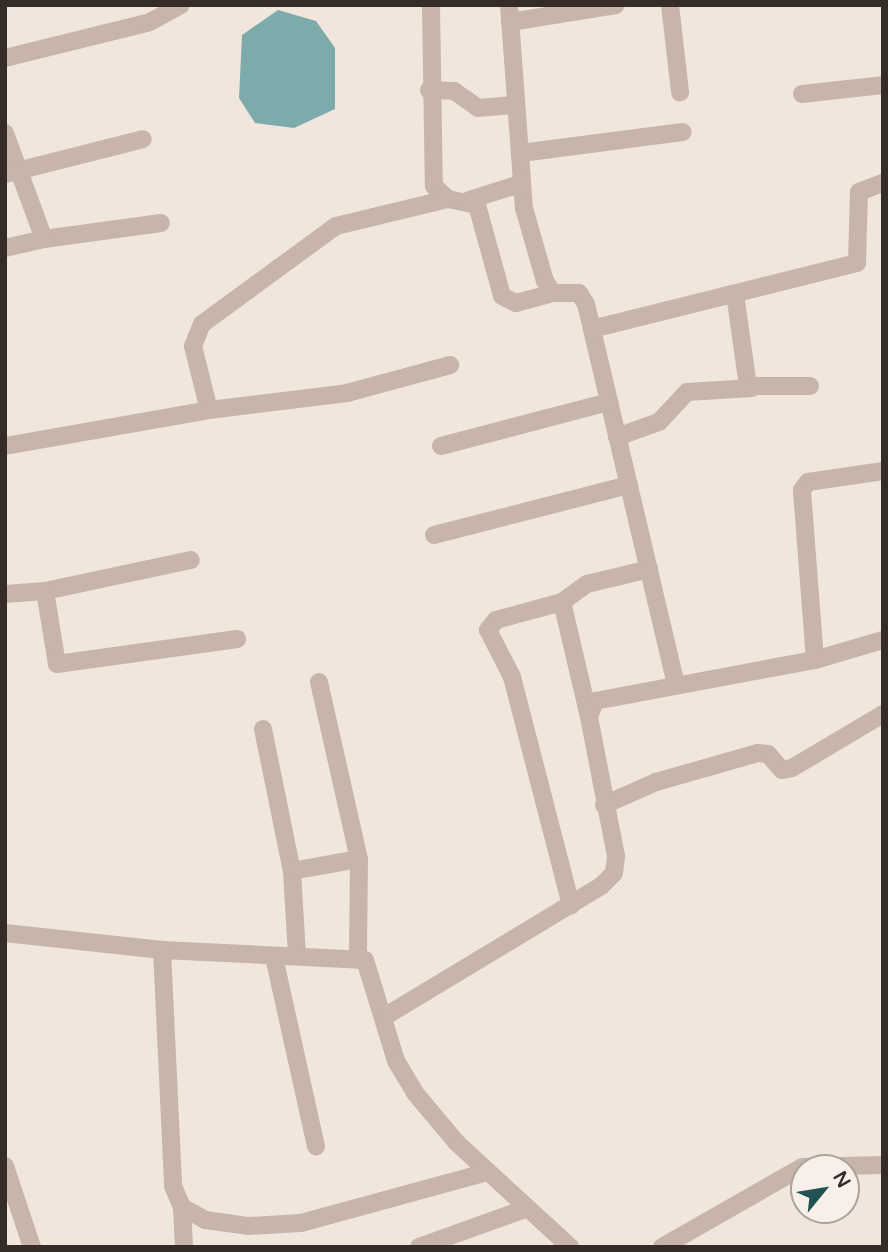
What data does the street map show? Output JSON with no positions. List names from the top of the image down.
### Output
{
  "north": "top right"
}
